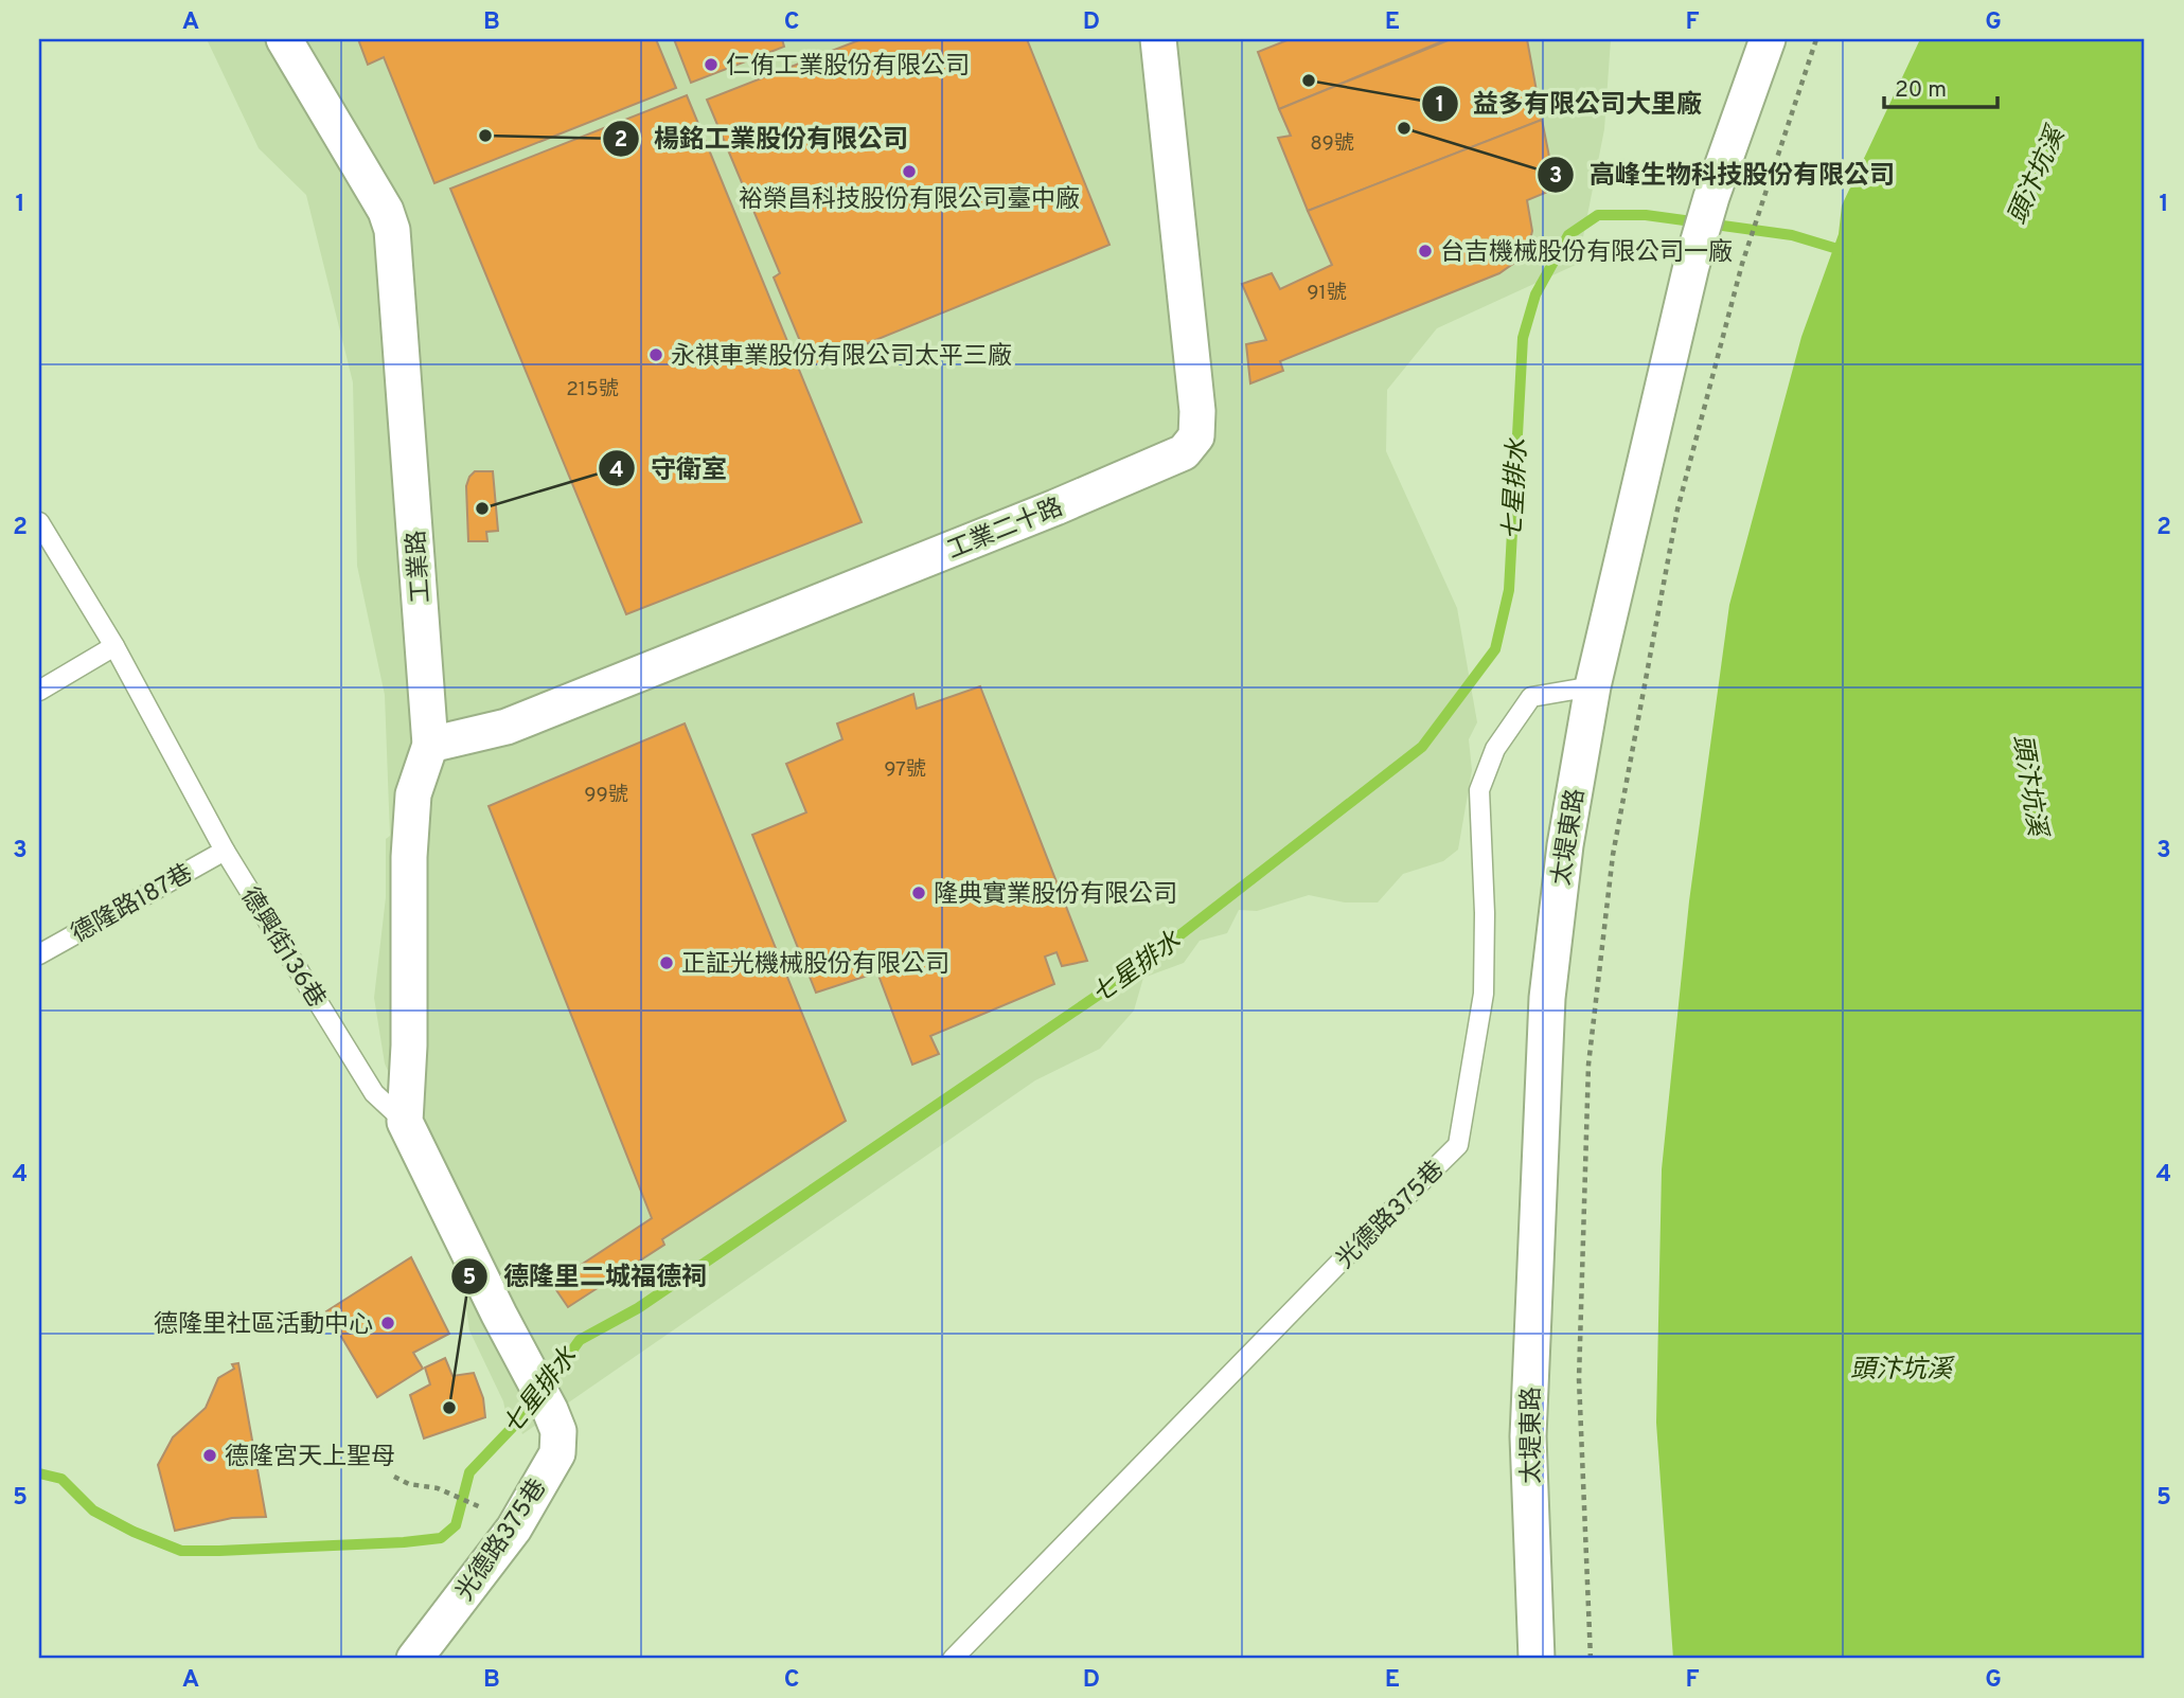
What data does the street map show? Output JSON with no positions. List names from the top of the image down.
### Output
{
  "streets": {
    "street": [
      "工業二十路",
      "工業路",
      "太堤東路",
      "德興街136巷",
      "光德路375巷"
    ],
    "lane": ["德隆路187巷"]
  },
  "crossings": [
    ["工業二十路", "工業路"],
    ["工業路", "德興街136巷"],
    ["太堤東路", "光德路375巷"],
    ["德隆路187巷", "德興街136巷"],
    ["德興街136巷", "光德路375巷"]
  ],
  "water": ["頭汴坑溪", "七星排水"],
  "places": [
    "仁侑工業股份有限公司",
    "益多有限公司大里廠",
    "高峰生物科技股份有限公司",
    "楊銘工業股份有限公司",
    "裕榮昌科技股份有限公司臺中廠",
    "台吉機械股份有限公司一廠",
    "永祺車業股份有限公司太平三廠",
    "守衛室",
    "隆典實業股份有限公司",
    "正証光機械股份有限公司",
    "德隆里社區活動中心",
    "德隆里二城福德祠",
    "德隆宮天上聖母"
  ],
  "house_numbers": [
    "89號",
    "91號",
    "215號",
    "97號",
    "99號"
  ],
  "scale_bar": "20 m",
  "grid": {
    "columns": [
      "A",
      "B",
      "C",
      "D",
      "E",
      "F",
      "G"
    ],
    "rows": [
      "1",
      "2",
      "3",
      "4",
      "5"
    ]
  }
}
